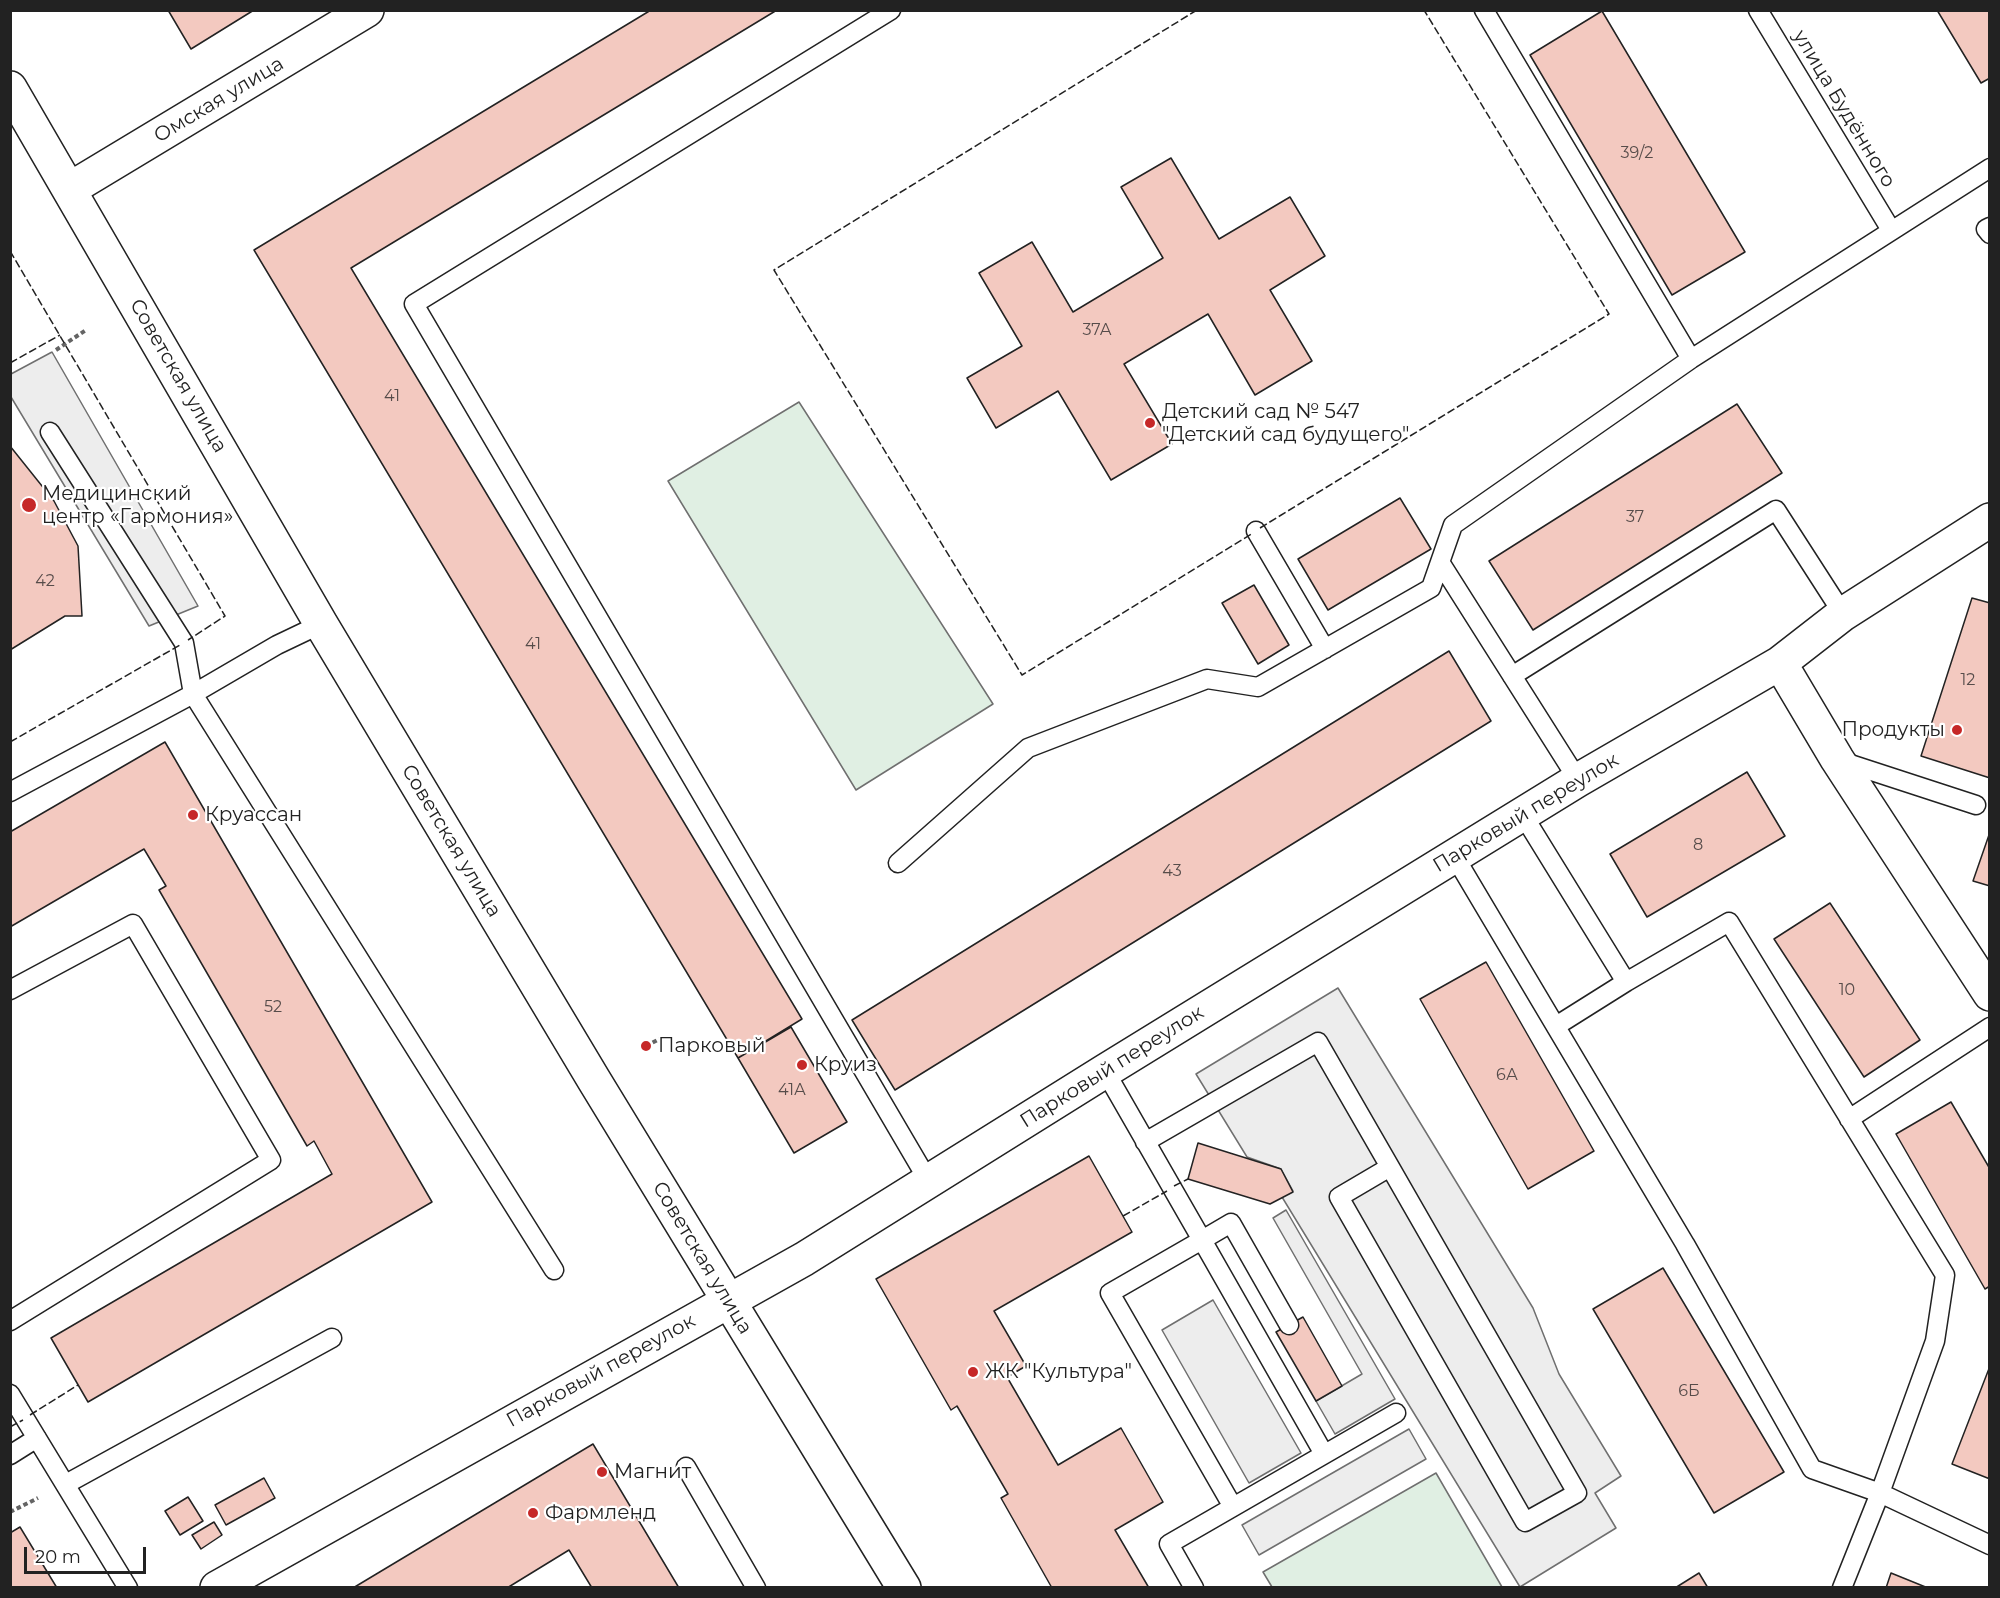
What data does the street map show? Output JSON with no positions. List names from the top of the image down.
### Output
{
  "streets": {
    "street": ["Омская улица", "Советская улица", "Парковый переулок"],
    "lane": ["улица Будённого"]
  },
  "crossings": [
    ["Омская улица", "Советская улица"],
    ["Советская улица", "Парковый переулок"]
  ],
  "places": [
    "Детский сад № 547 \"Детский сад будущего\"",
    "Медицинский центр «Гармония»",
    "Продукты",
    "Круассан",
    "Парковый",
    "Круиз",
    "ЖК \"Культура\"",
    "Магнит",
    "Фармленд"
  ],
  "house_numbers": [
    "39/2",
    "37А",
    "41",
    "37",
    "42",
    "41",
    "12",
    "8",
    "43",
    "10",
    "52",
    "6А",
    "41А",
    "6Б"
  ],
  "scale_bar": "20 m"
}
